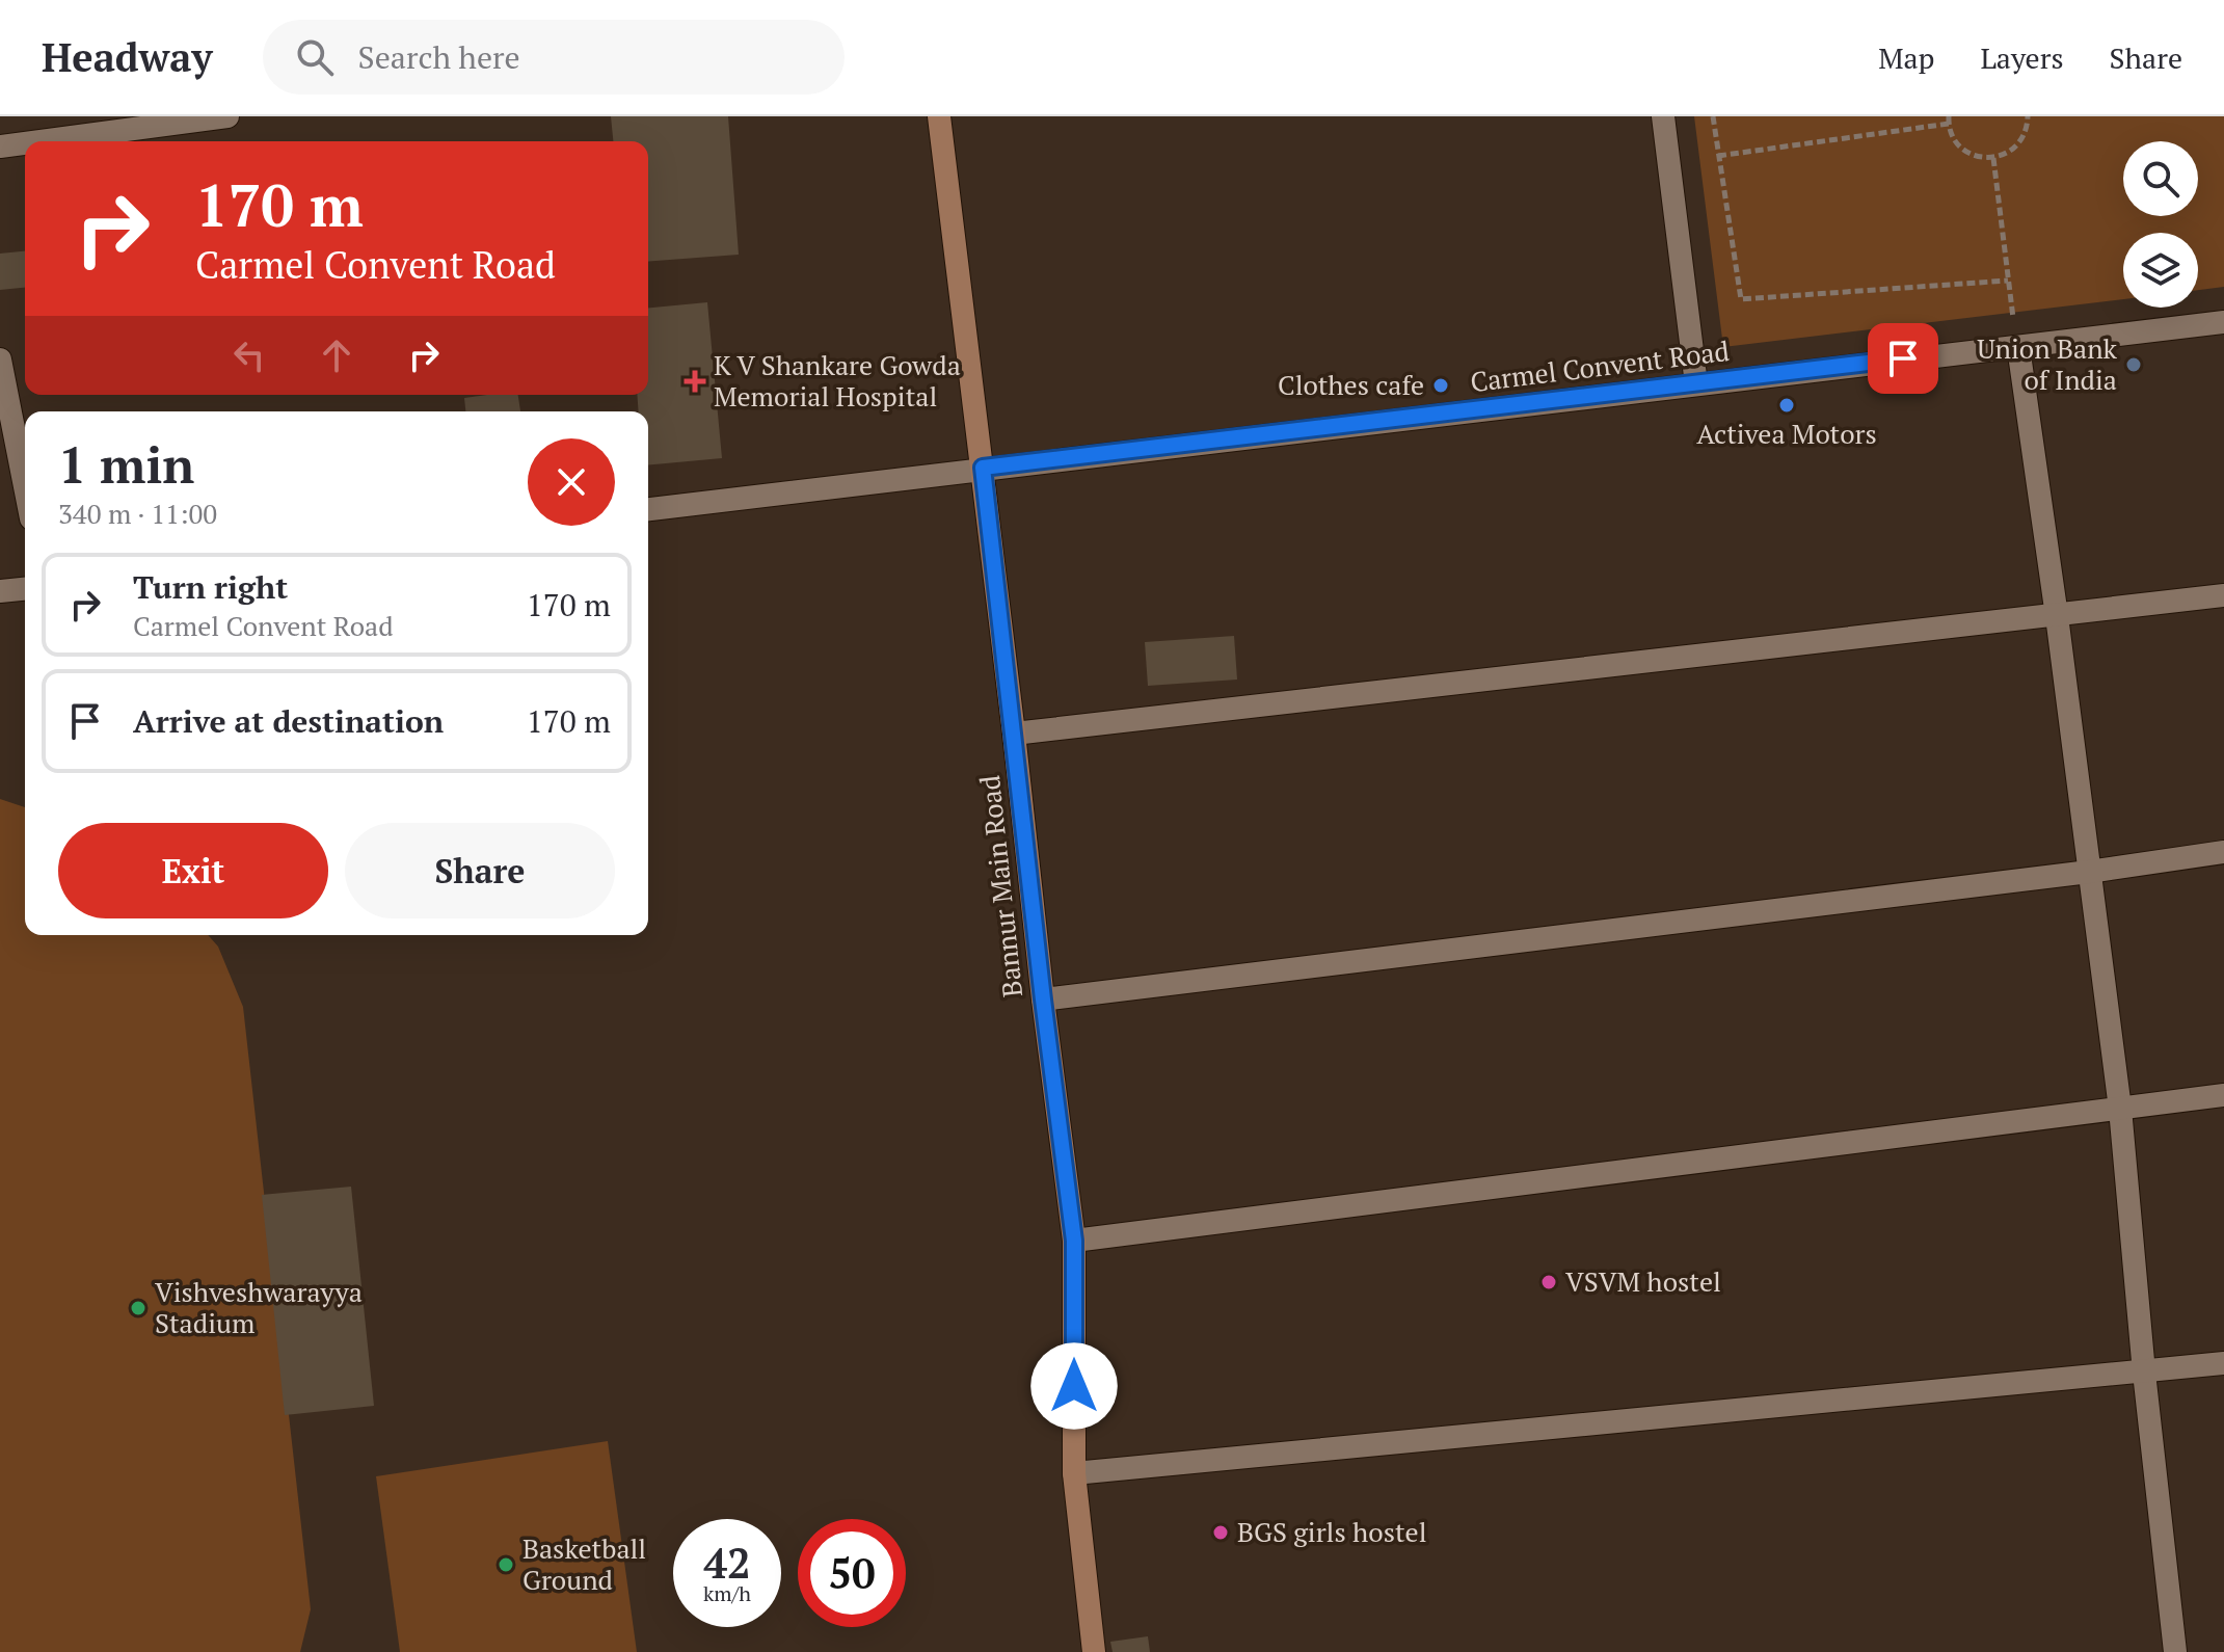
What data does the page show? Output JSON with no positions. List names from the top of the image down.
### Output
{
  "streets": {
    "main road": ["Bannur Main Road"],
    "street": ["Carmel Convent Road"]
  },
  "crossings": [
    ["Carmel Convent Road", "Bannur Main Road"]
  ],
  "places": {
    "other": [
      "Union Bank of India",
      "Clothes cafe",
      "Activea Motors",
      "VSVM hostel",
      "Vishveshwarayya Stadium",
      "BGS girls hostel",
      "Basketball Ground"
    ],
    "health": ["K V Shankare Gowda Memorial Hospital"]
  },
  "page": {
    "header": "Headway",
    "search": "Search here",
    "nav": ["Map", "Layers", "Share"],
    "turn": ["170 m", "Carmel Convent Road"],
    "heading": ["1 min", "340 m · 11:00"],
    "list": [
      {
        "name": "Turn right",
        "note": "Carmel Convent Road",
        "value": "170 m"
      },
      {
        "name": "Arrive at destination",
        "value": "170 m"
      }
    ],
    "buttons": ["Exit", "Share"],
    "speed": "42 km/h",
    "limit": "50"
  }
}
